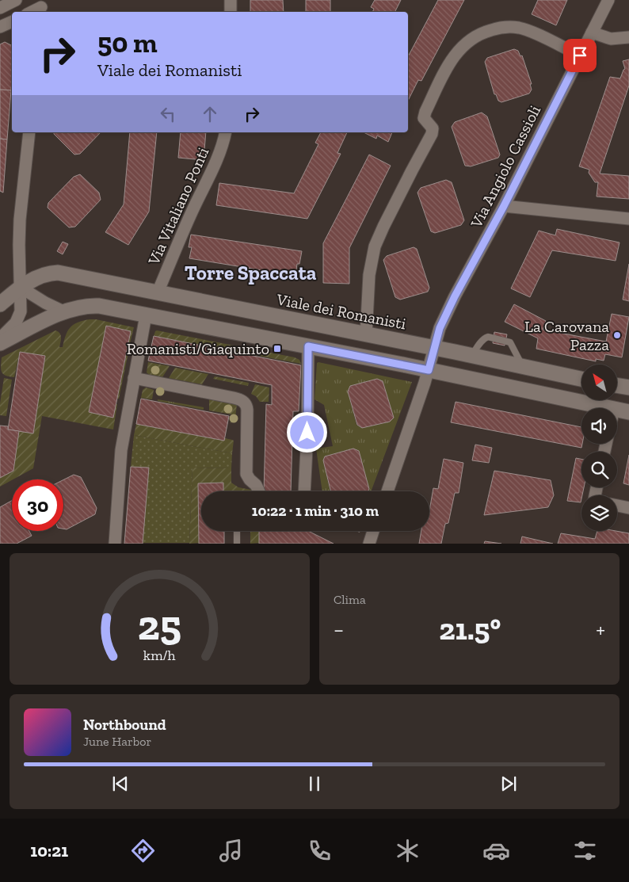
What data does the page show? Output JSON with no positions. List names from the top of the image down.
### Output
{
  "streets": {
    "street": ["Via Angiolo Cassioli", "Via Vitaliano Ponti", "Viale dei Romanisti"]
  },
  "crossings": [
    ["Via Angiolo Cassioli", "Viale dei Romanisti"],
    ["Via Vitaliano Ponti", "Viale dei Romanisti"]
  ],
  "districts": ["Torre Spaccata"],
  "places": {
    "other": ["La Carovana Pazza"],
    "transit": ["Romanisti/Giaquinto"]
  },
  "north": "top left",
  "page": {
    "turn": ["50 m", "Viale dei Romanisti"],
    "limit": "30",
    "trip": "10:22 · 1 min · 310 m",
    "tile": "Clima",
    "heat": ["−", "21.5°", "+"],
    "song": ["Northbound", "June Harbor"],
    "tabs": "10:21",
    "gauge": ["25", "km/h"]
  }
}
